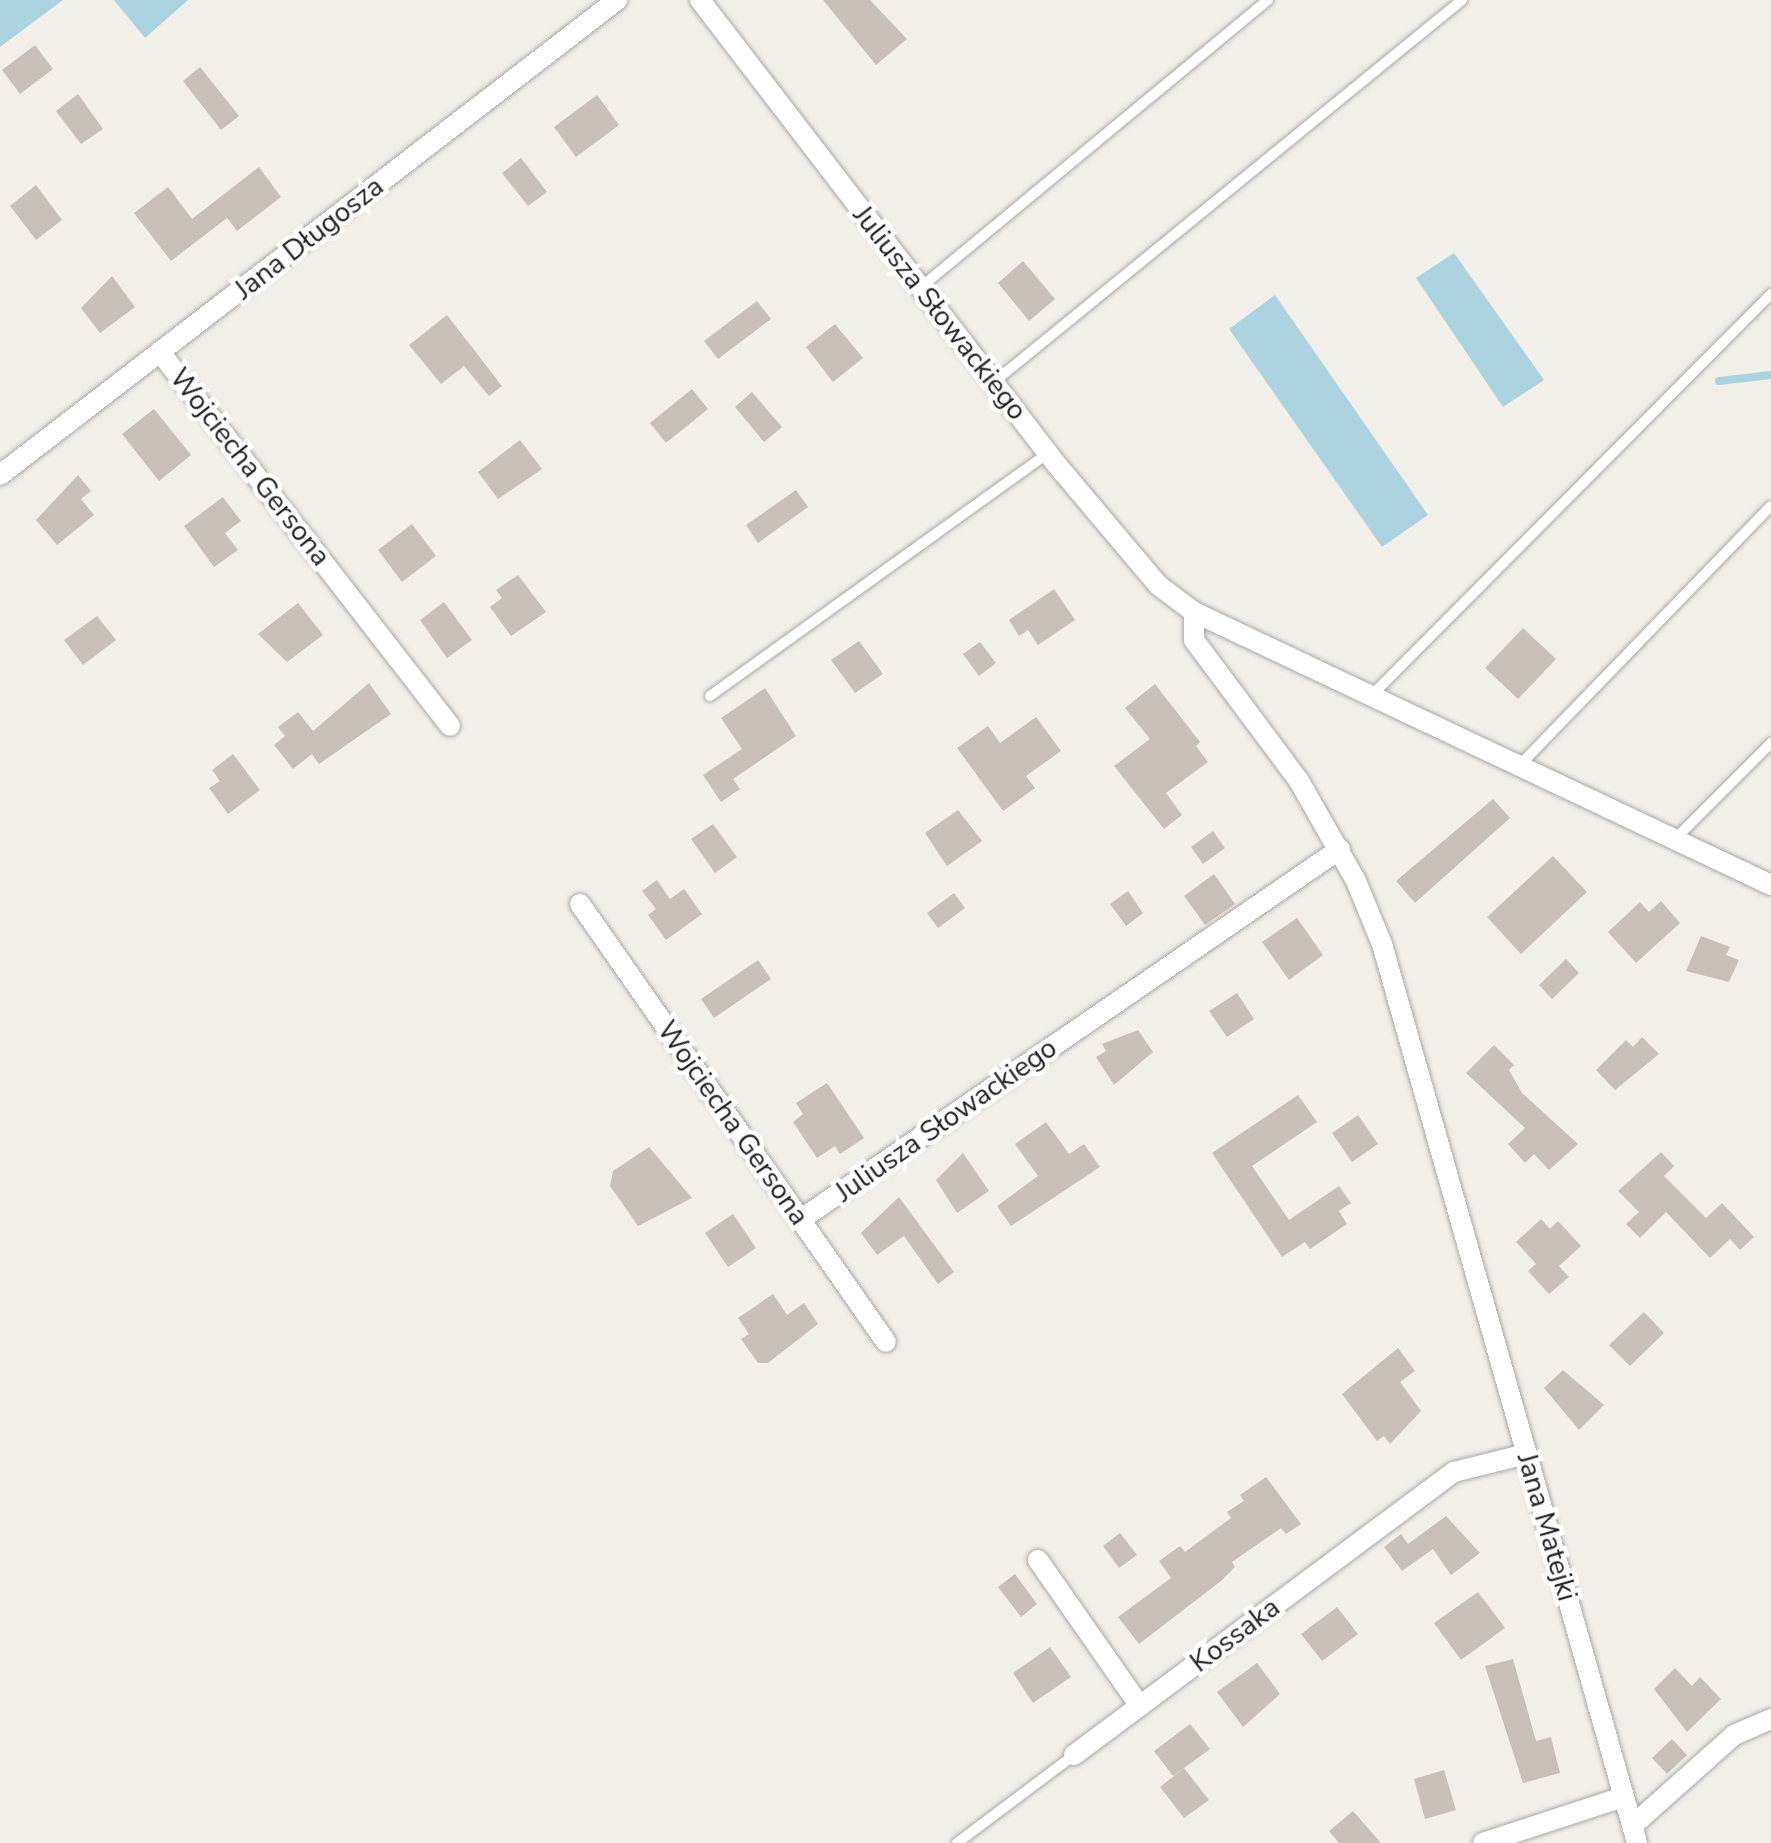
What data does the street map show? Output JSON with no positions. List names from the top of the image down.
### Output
{
  "streets": {
    "street": [
      "Jana Długosza",
      "Juliusza Słowackiego",
      "Wojciecha Gersona",
      "Jana Matejki",
      "Kossaka"
    ]
  },
  "crossings": [
    ["Jana Długosza", "Wojciecha Gersona"],
    ["Juliusza Słowackiego", "Wojciecha Gersona"],
    ["Juliusza Słowackiego", "Jana Matejki"],
    ["Jana Matejki", "Kossaka"]
  ]
}
